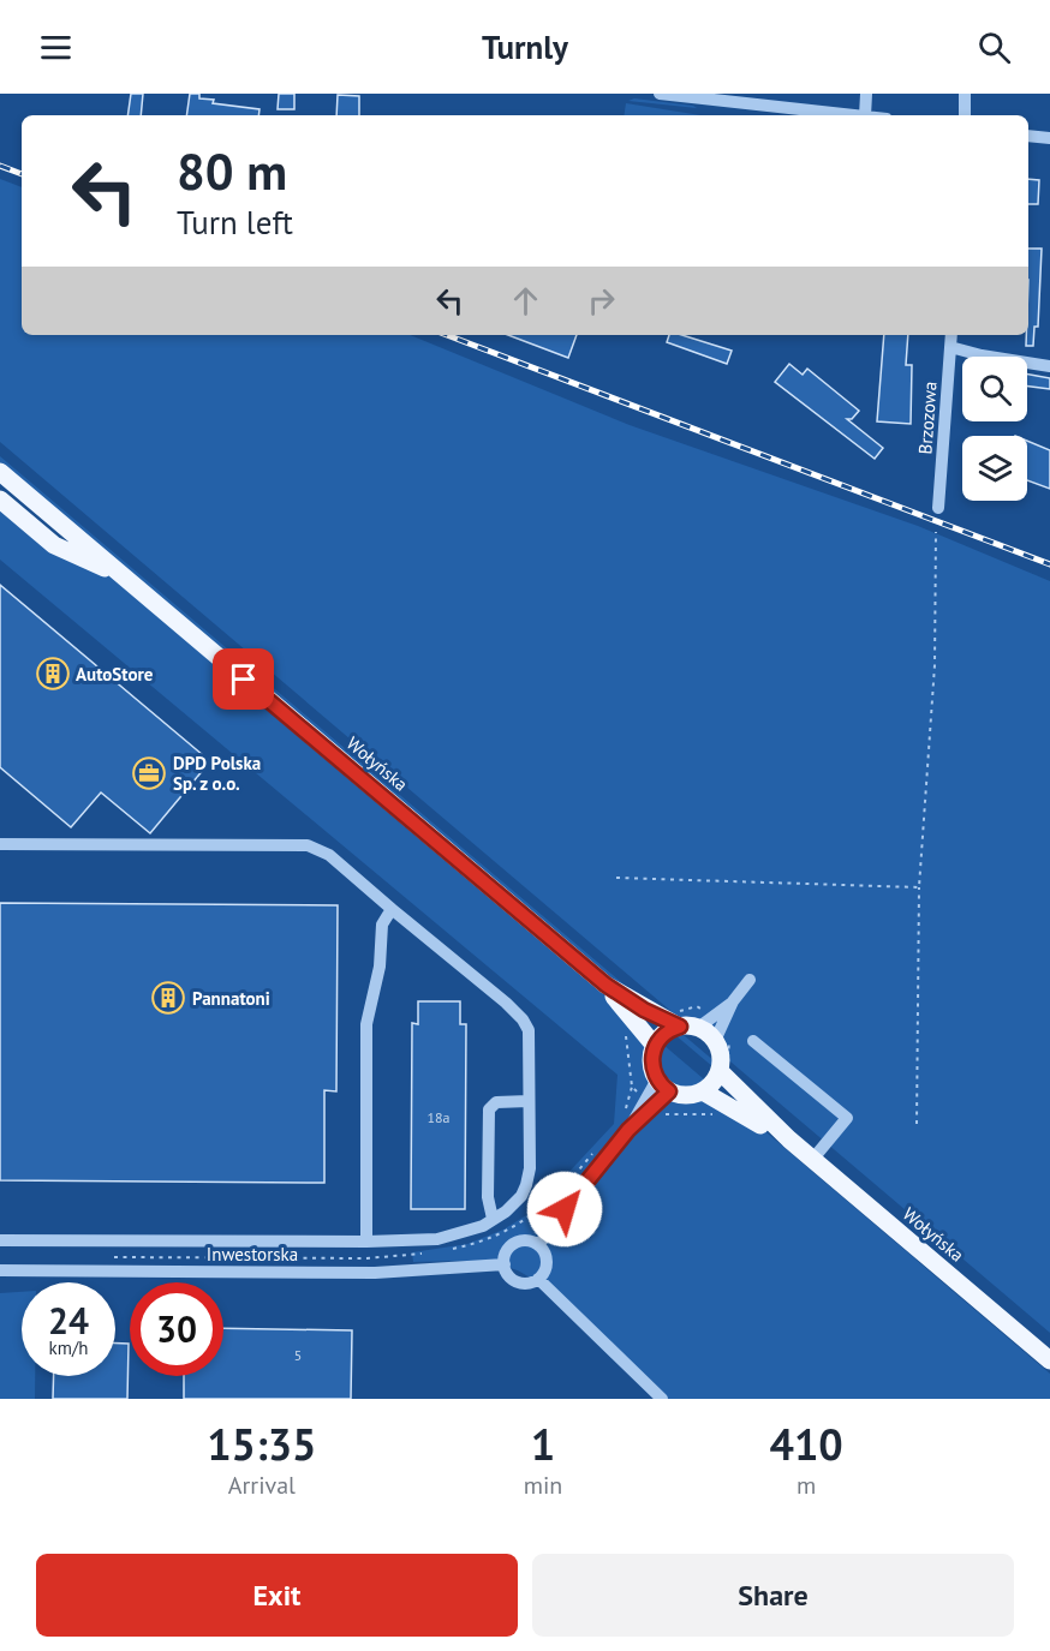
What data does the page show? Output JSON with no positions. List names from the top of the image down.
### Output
{
  "streets": {
    "main road": ["Wołyńska"],
    "street": ["Brzozowa", "Inwestorska"]
  },
  "places": {
    "building": ["AutoStore", "Pannatoni"],
    "office": ["DPD Polska Sp. z o.o."]
  },
  "house_numbers": ["18a", "5"],
  "page": {
    "header": "Turnly",
    "turn": ["80 m", "Turn left"],
    "speed": "24 km/h",
    "limit": "30",
    "eta": [
      "15:35",
      "Arrival",
      "1",
      "min",
      "410",
      "m"
    ],
    "buttons": ["Exit", "Share"]
  }
}
